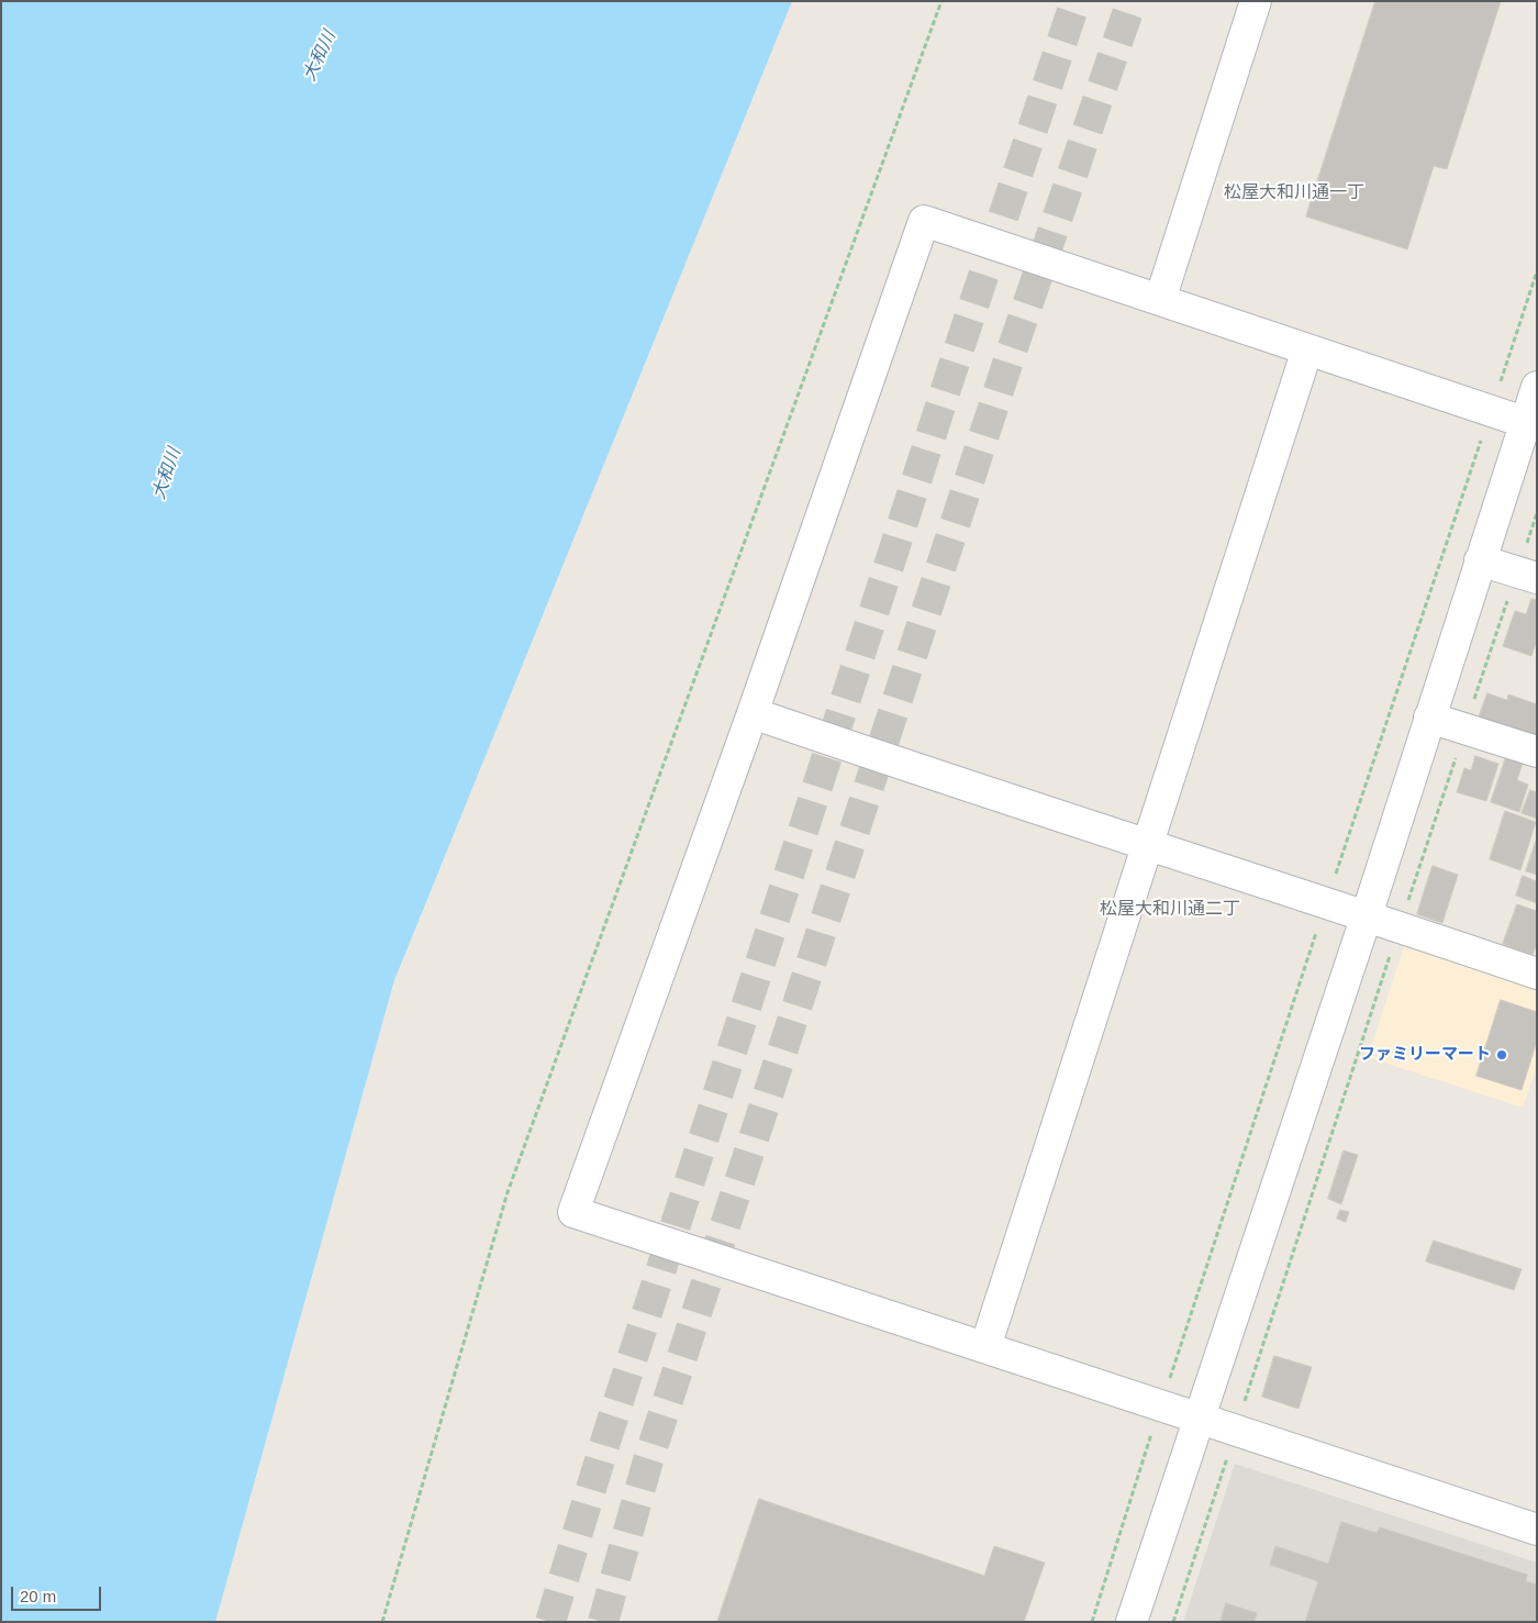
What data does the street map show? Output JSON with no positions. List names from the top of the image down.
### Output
{
  "districts": ["松屋大和川通一丁", "松屋大和川通二丁"],
  "water": ["大和川"],
  "places": ["ファミリーマート"],
  "scale_bar": "20 m"
}
